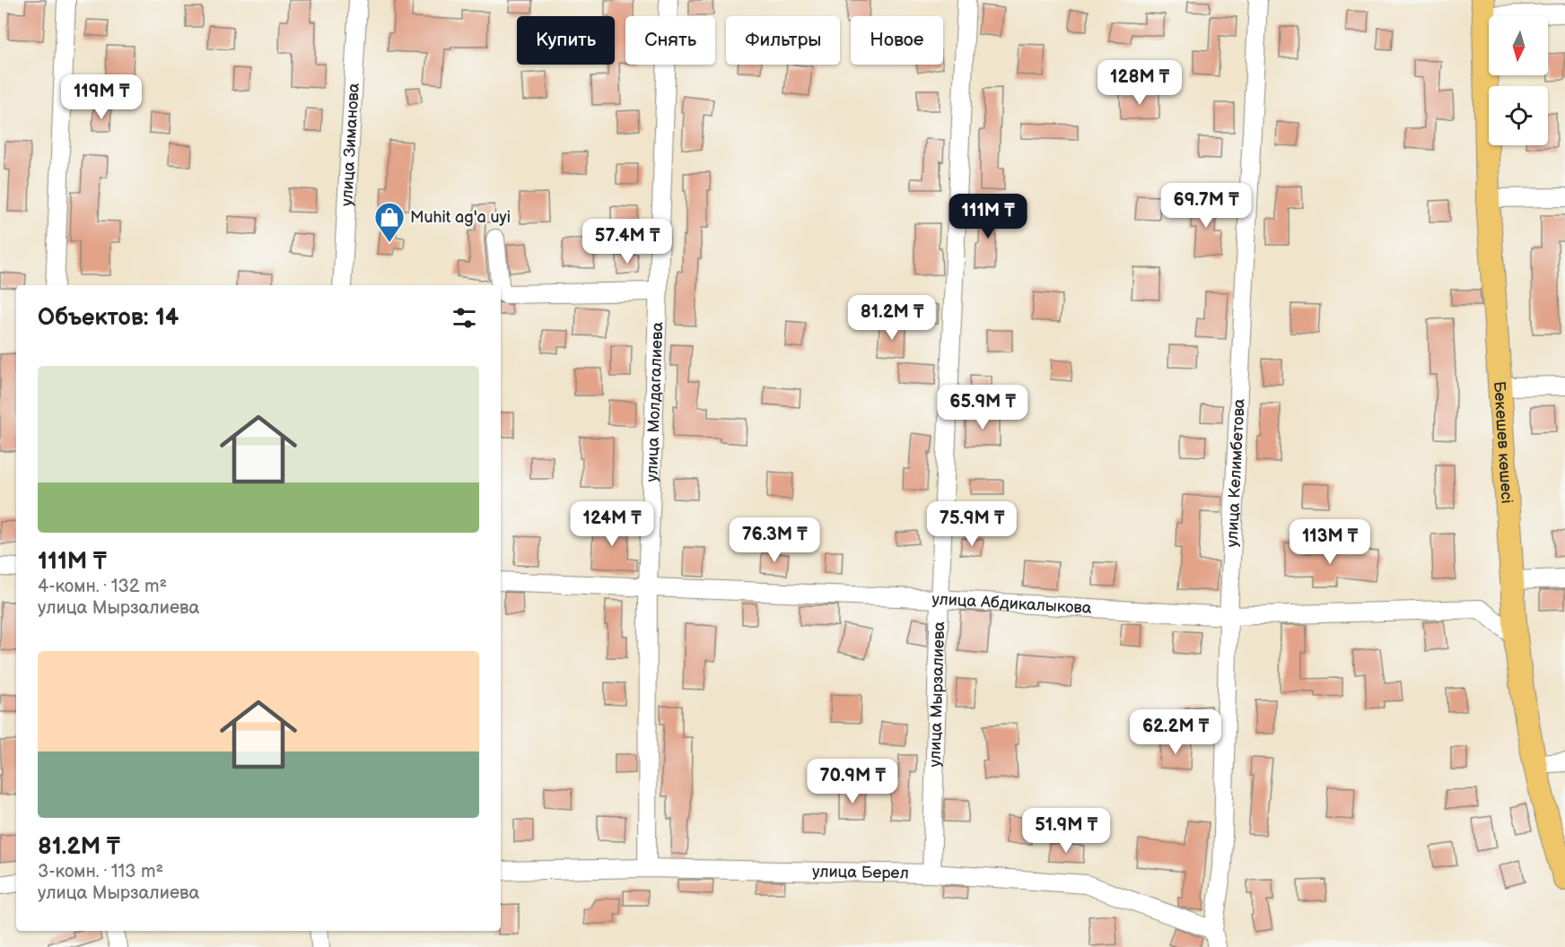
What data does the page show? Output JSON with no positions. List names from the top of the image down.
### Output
{
  "streets": {
    "main road": ["Бекешев көшесі"],
    "street": [
      "улица Зиманова",
      "улица Молдагалиева",
      "улица Келимбетова",
      "улица Абдикалыкова",
      "улица Мырзалиева",
      "улица Берел"
    ]
  },
  "crossings": [
    ["улица Молдагалиева", "улица Абдикалыкова"],
    ["улица Молдагалиева", "улица Берел"],
    ["Бекешев көшесі", "улица Абдикалыкова"],
    ["улица Келимбетова", "улица Абдикалыкова"],
    ["улица Келимбетова", "улица Берел"],
    ["улица Абдикалыкова", "улица Мырзалиева"],
    ["улица Мырзалиева", "улица Берел"]
  ],
  "places": {
    "shop": ["Muhit ag'a uyi"]
  },
  "north": "bottom",
  "page": {
    "chip": [
      "Купить",
      "Снять",
      "Фильтры",
      "Новое"
    ],
    "price": [
      "128M ₸",
      "119M ₸",
      "69.7M ₸",
      "111M ₸",
      "57.4M ₸",
      "81.2M ₸",
      "65.9M ₸",
      "124M ₸",
      "75.9M ₸",
      "76.3M ₸",
      "113M ₸",
      "62.2M ₸",
      "70.9M ₸",
      "51.9M ₸"
    ],
    "heading": "Объектов: 14",
    "list": [
      {
        "name": "111M ₸",
        "note": "4-комн. · 132 m² · улица Мырзалиева"
      },
      {
        "name": "81.2M ₸",
        "note": "3-комн. · 113 m² · улица Мырзалиева"
      }
    ]
  }
}
